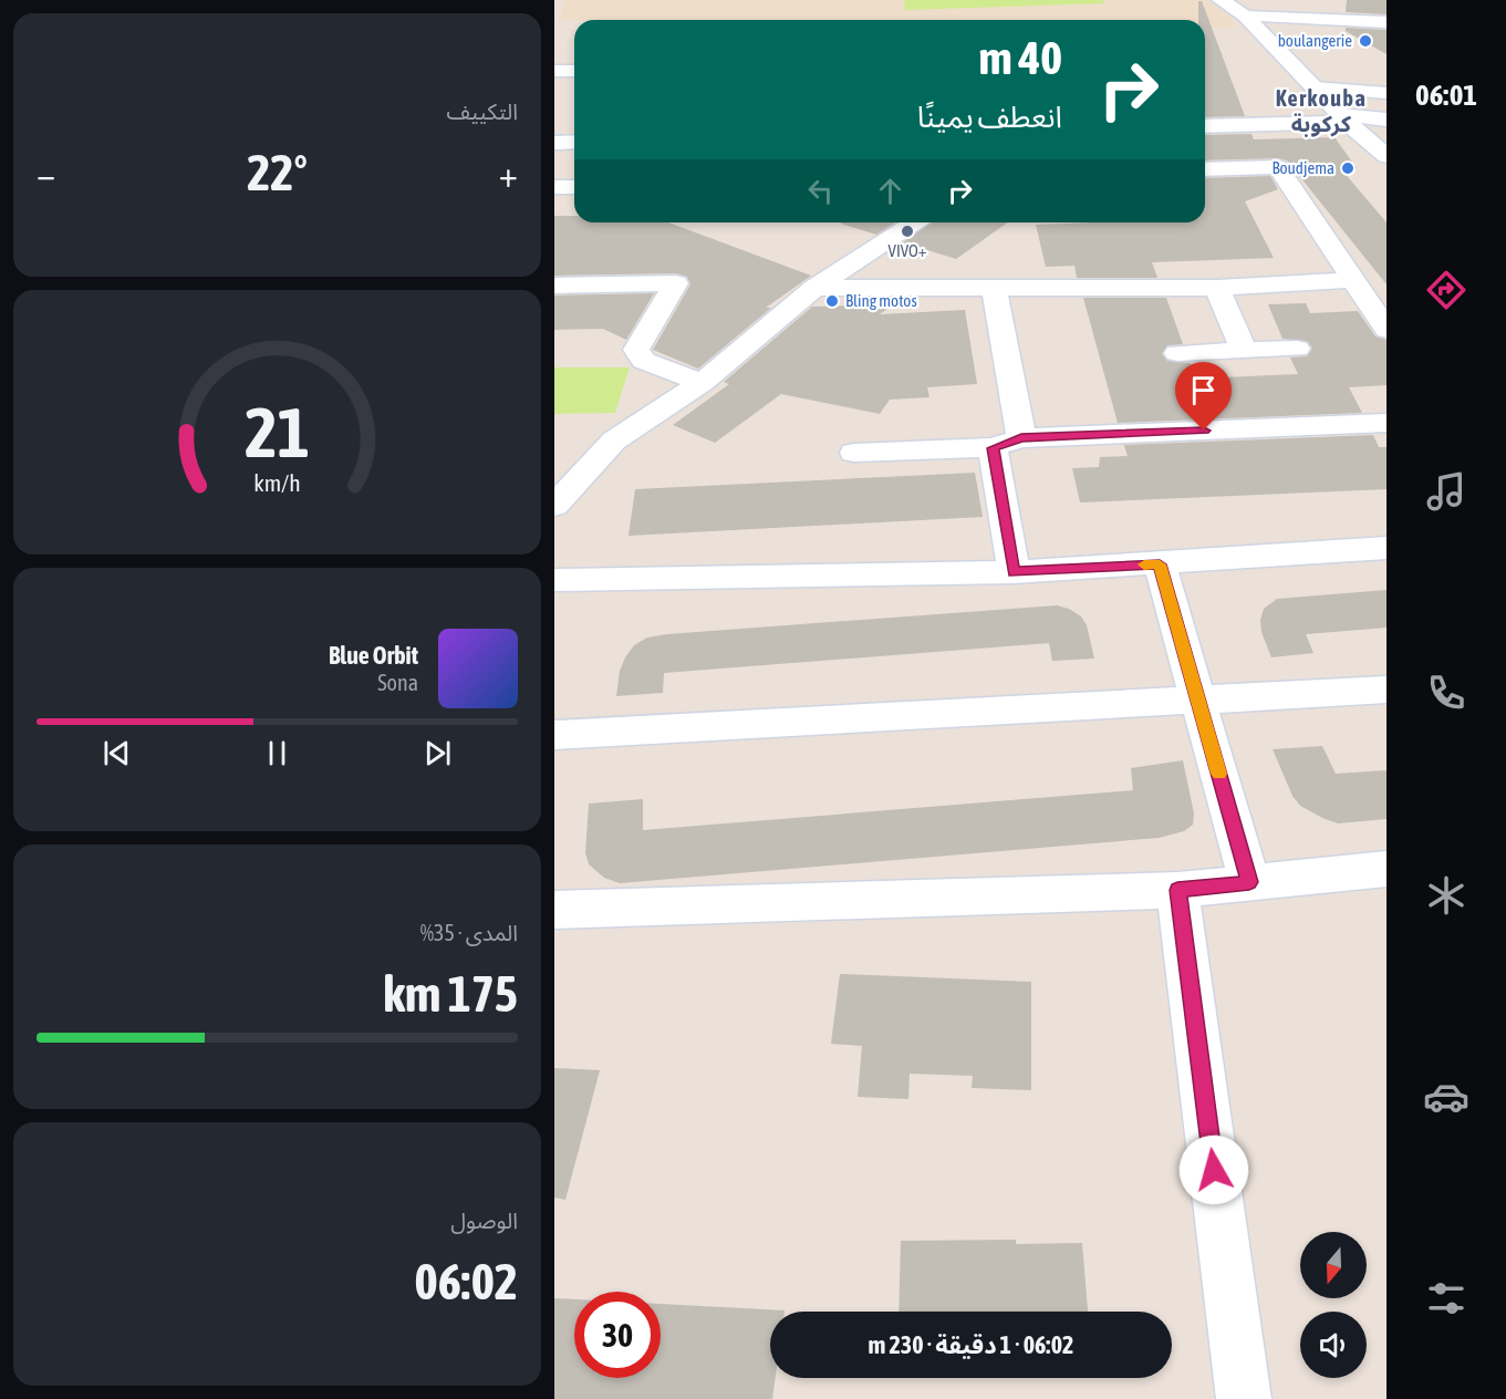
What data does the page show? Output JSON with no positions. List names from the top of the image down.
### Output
{
  "districts": ["Kerkouba كركوبة"],
  "places": [
    "boulangerie",
    "Boudjema",
    "VIVO+",
    "Bling motos"
  ],
  "north": "bottom",
  "page": {
    "tabs": "06:01",
    "tile": [
      "التكييف",
      ["المدى · 35%", "175 km"],
      ["الوصول", "06:02"]
    ],
    "turn": ["40 m", "انعطف يمينًا"],
    "heat": ["−", "22°", "+"],
    "song": ["Blue Orbit", "Sona"],
    "limit": "30",
    "trip": "06:02 · 1 دقيقة · 230 m",
    "gauge": ["21", "km/h"]
  }
}
